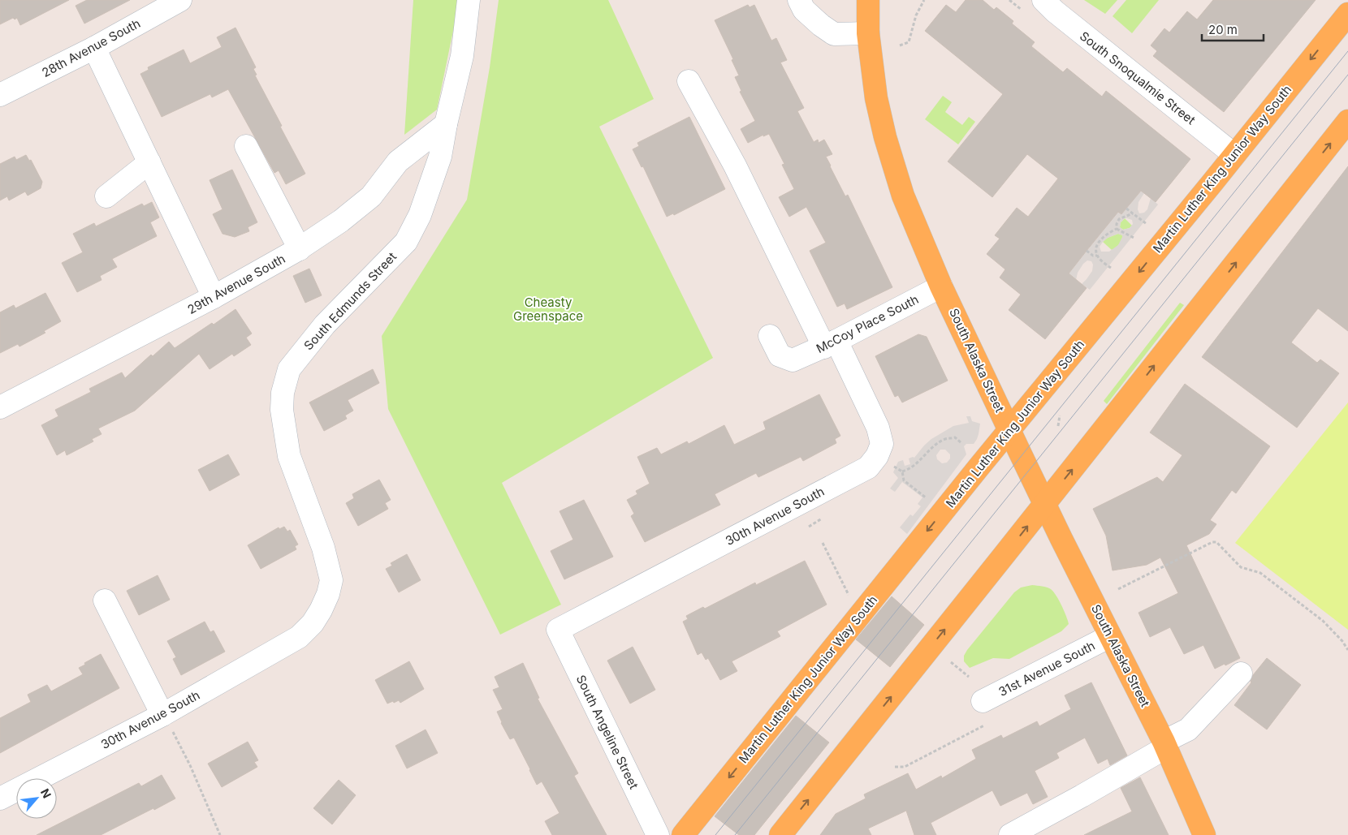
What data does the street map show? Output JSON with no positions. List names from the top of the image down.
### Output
{
  "streets": {
    "main road": ["Martin Luther King Junior Way South", "South Alaska Street"],
    "street": [
      "28th Avenue South",
      "South Snoqualmie Street",
      "29th Avenue South",
      "South Edmunds Street",
      "McCoy Place South",
      "30th Avenue South",
      "31st Avenue South",
      "South Angeline Street"
    ]
  },
  "crossings": [
    ["South Snoqualmie Street", "Martin Luther King Junior Way South"],
    ["Martin Luther King Junior Way South", "South Alaska Street"],
    ["29th Avenue South", "South Edmunds Street"],
    ["South Edmunds Street", "30th Avenue South"],
    ["McCoy Place South", "South Alaska Street"],
    ["McCoy Place South", "30th Avenue South"],
    ["South Alaska Street", "31st Avenue South"],
    ["30th Avenue South", "South Angeline Street"]
  ],
  "parks": ["Cheasty Greenspace"],
  "scale_bar": "20 m",
  "north": "top right"
}
